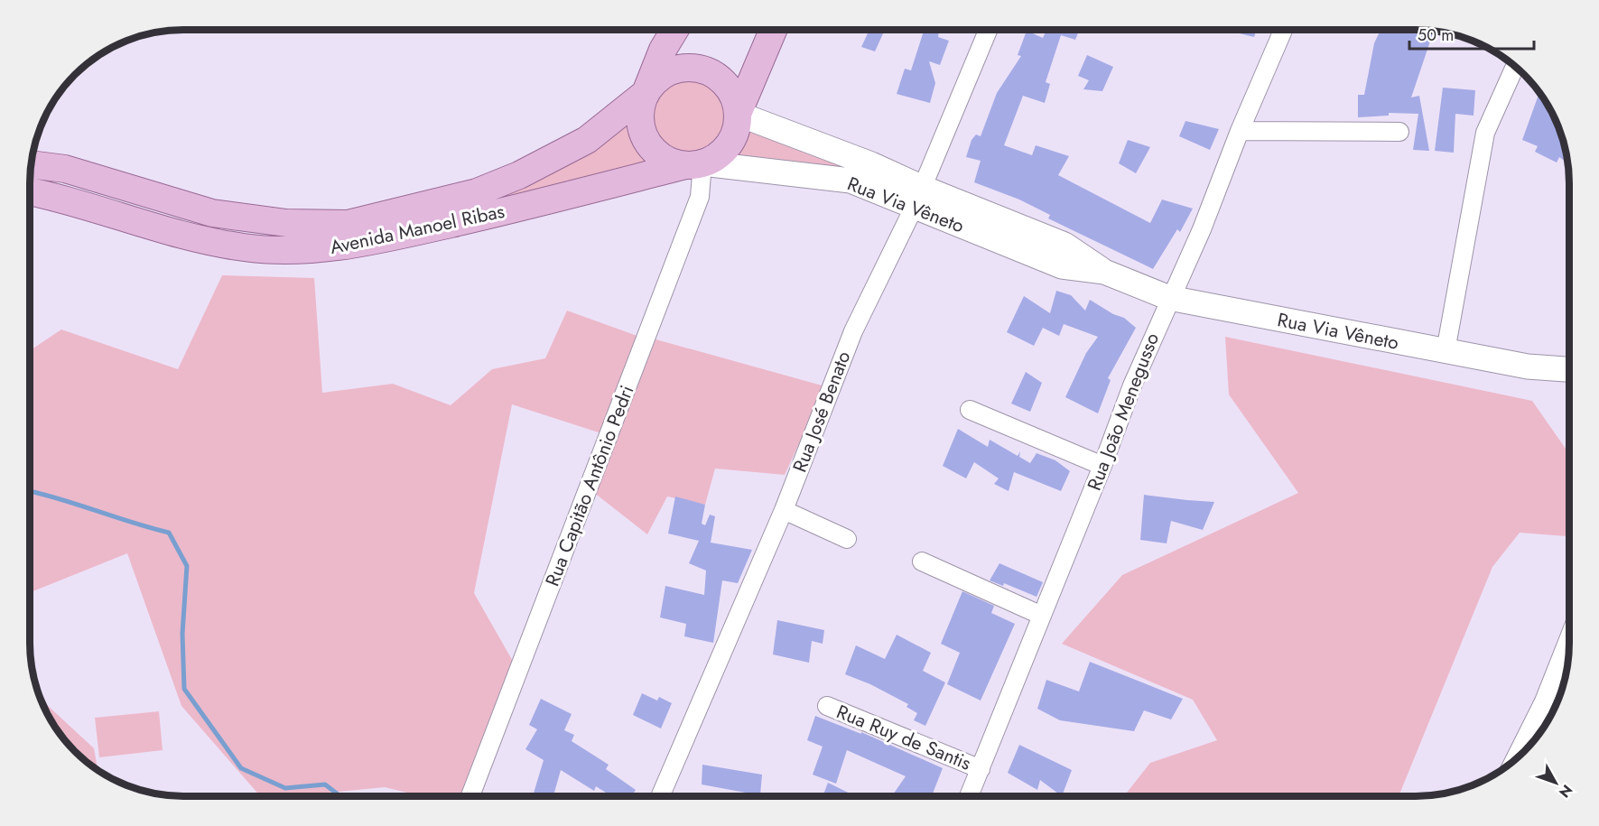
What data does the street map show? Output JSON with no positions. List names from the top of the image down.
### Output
{
  "streets": {
    "main road": ["Rua Via Vêneto", "Avenida Manoel Ribas"],
    "street": [
      "Rua José Benato",
      "Rua João Menegusso",
      "Rua Capitão Antônio Pedri",
      "Rua Ruy de Santis"
    ]
  },
  "crossings": [
    ["Rua Via Vêneto", "Avenida Manoel Ribas"],
    ["Rua Via Vêneto", "Rua José Benato"],
    ["Rua Via Vêneto", "Rua João Menegusso"],
    ["Rua Via Vêneto", "Rua Capitão Antônio Pedri"],
    ["Avenida Manoel Ribas", "Rua Capitão Antônio Pedri"],
    ["Rua João Menegusso", "Rua Ruy de Santis"]
  ],
  "scale_bar": "50 m",
  "north": "bottom right"
}
